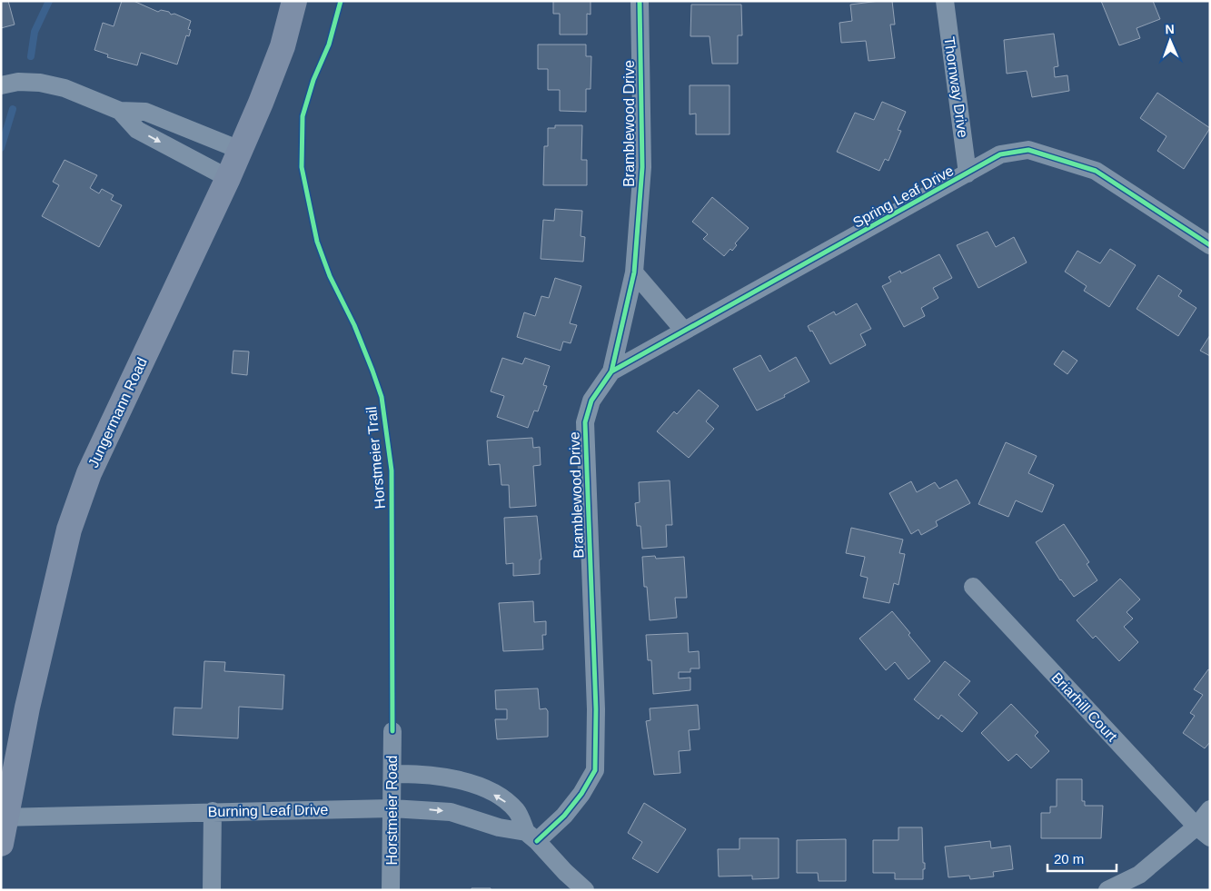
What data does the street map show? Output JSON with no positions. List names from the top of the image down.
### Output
{
  "streets": {
    "main road": ["Jungermann Road"],
    "street": [
      "Thornway Drive",
      "Bramblewood Drive",
      "Spring Leaf Drive",
      "Briarhill Court",
      "Burning Leaf Drive",
      "Horstmeier Road"
    ],
    "cycle path": ["Horstmeier Trail"]
  },
  "crossings": [
    ["Thornway Drive", "Spring Leaf Drive"],
    ["Bramblewood Drive", "Spring Leaf Drive"],
    ["Bramblewood Drive", "Burning Leaf Drive"],
    ["Jungermann Road", "Burning Leaf Drive"],
    ["Burning Leaf Drive", "Horstmeier Road"]
  ],
  "scale_bar": "20 m",
  "north": "top"
}
